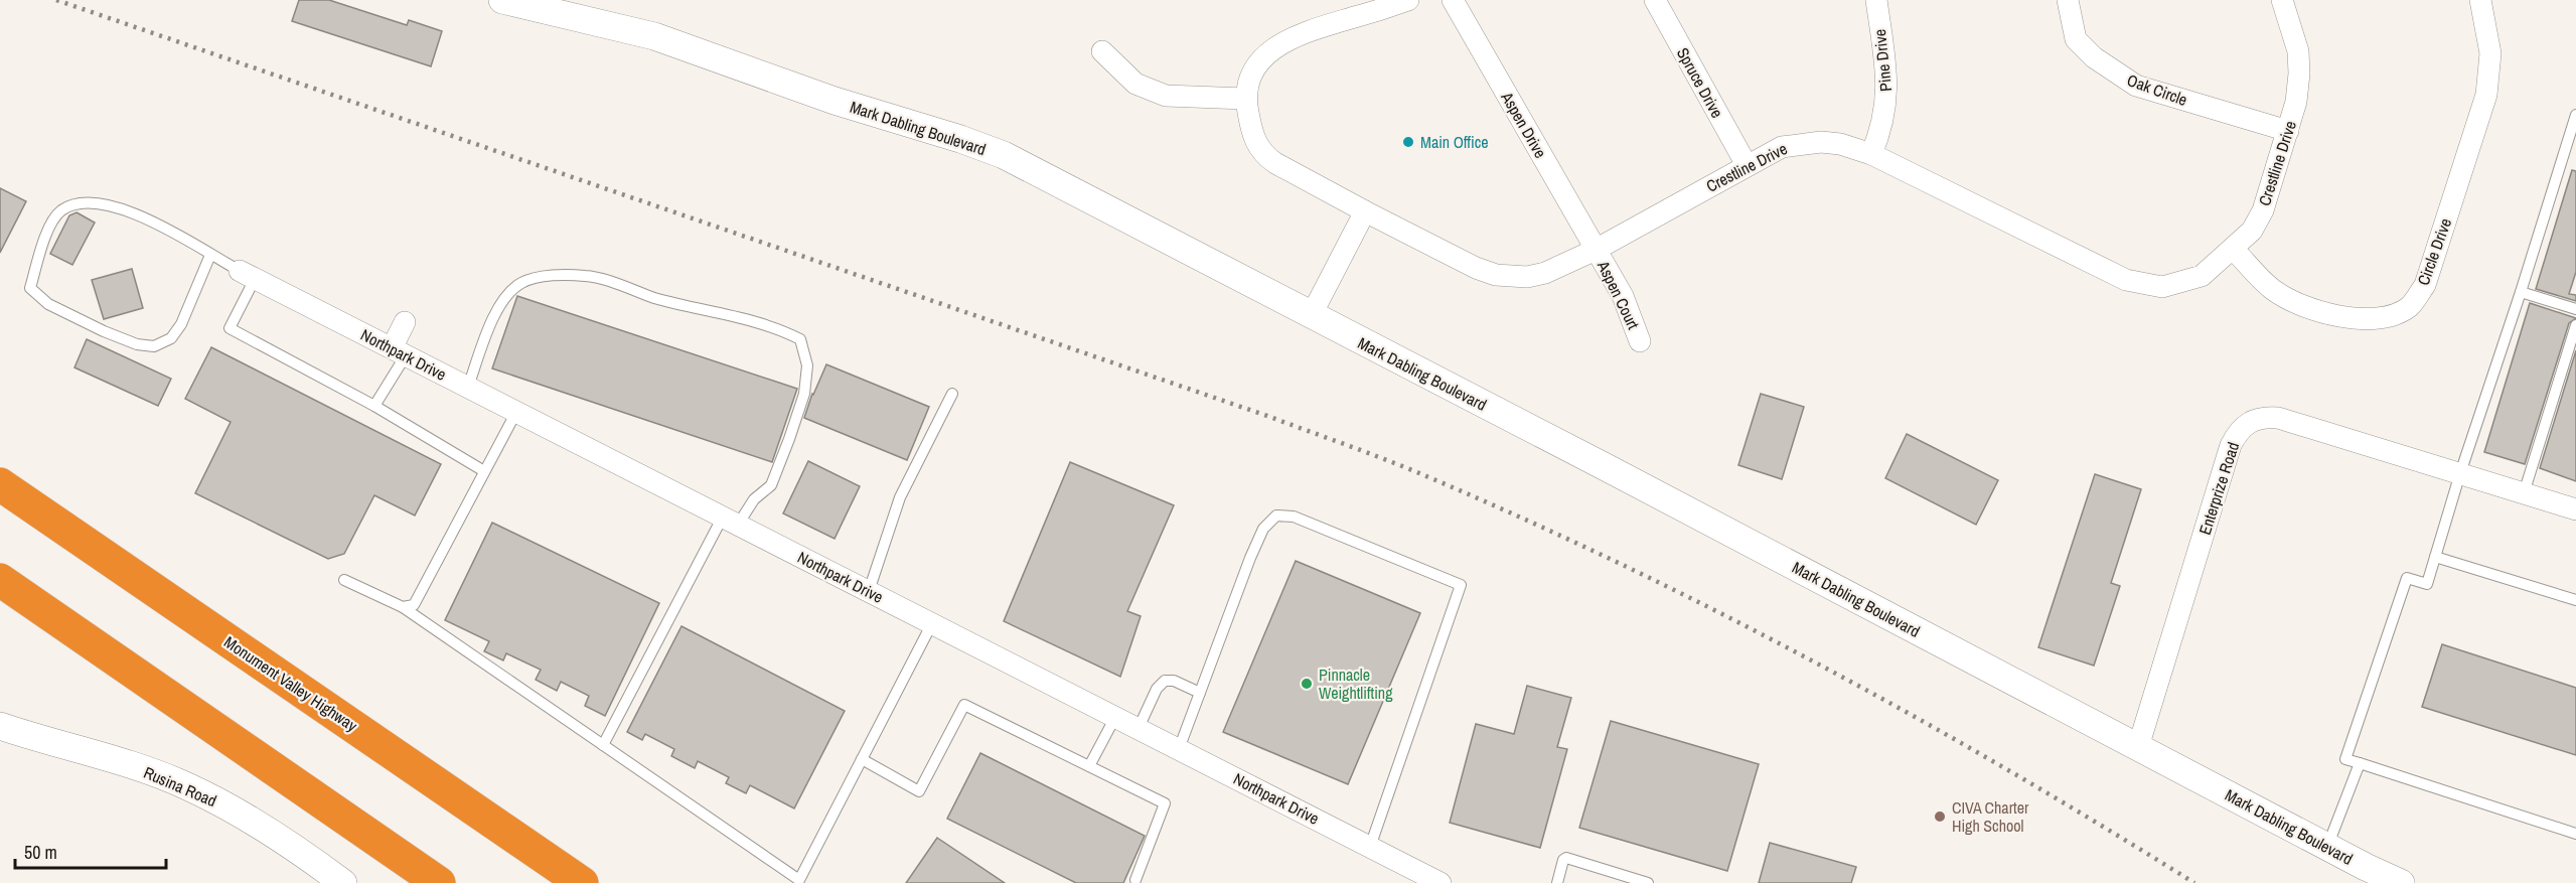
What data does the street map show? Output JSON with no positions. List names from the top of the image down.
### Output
{
  "streets": {
    "highway": ["Monument Valley Highway"],
    "street": [
      "Pine Drive",
      "Spruce Drive",
      "Oak Circle",
      "Aspen Drive",
      "Mark Dabling Boulevard",
      "Crestline Drive",
      "Circle Drive",
      "Aspen Court",
      "Northpark Drive",
      "Enterprize Road",
      "Rusina Road"
    ]
  },
  "crossings": [
    ["Pine Drive", "Crestline Drive"],
    ["Spruce Drive", "Crestline Drive"],
    ["Oak Circle", "Crestline Drive"],
    ["Aspen Drive", "Crestline Drive"],
    ["Aspen Drive", "Aspen Court"],
    ["Mark Dabling Boulevard", "Enterprize Road"],
    ["Crestline Drive", "Circle Drive"],
    ["Crestline Drive", "Aspen Court"]
  ],
  "places": ["Main Office", "Pinnacle Weightlifting", "CIVA Charter High School"],
  "scale_bar": "50 m"
}
